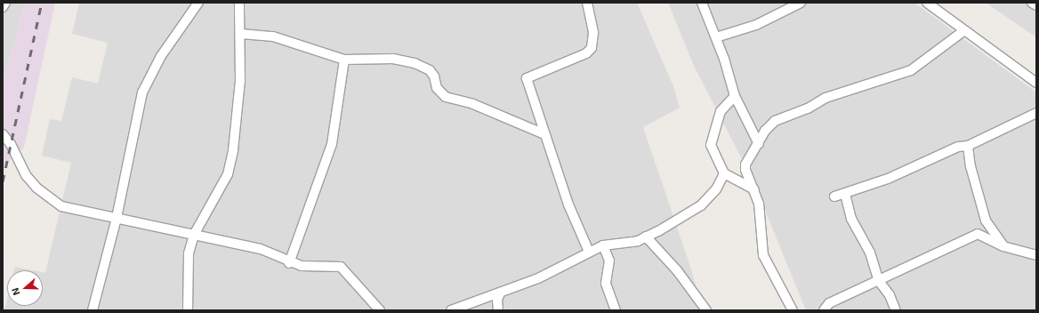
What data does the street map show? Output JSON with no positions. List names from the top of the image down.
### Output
{
  "north": "left"
}
